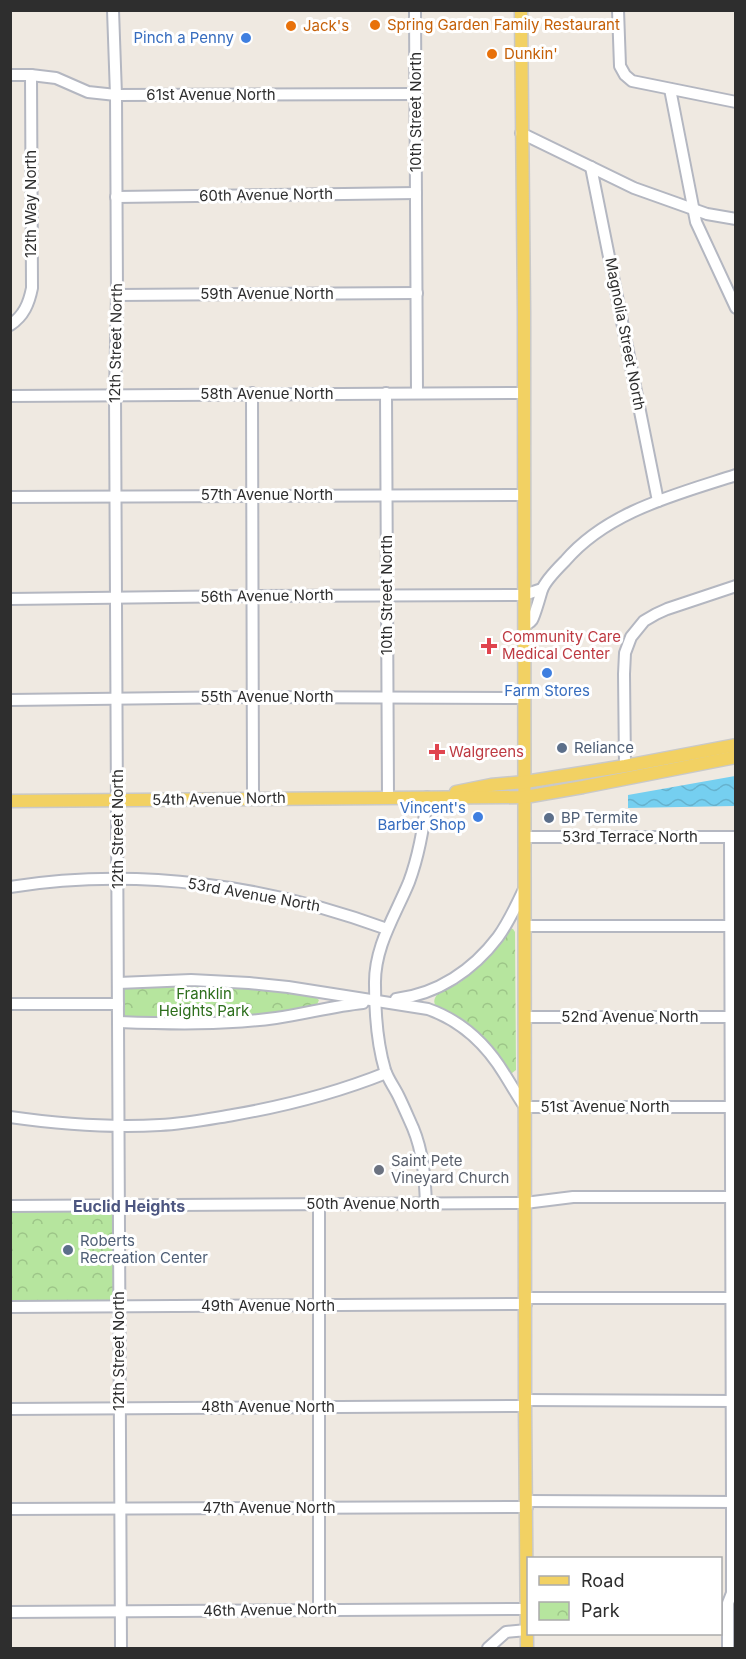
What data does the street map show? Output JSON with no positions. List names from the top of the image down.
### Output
{
  "streets": {
    "main road": ["54th Avenue North"],
    "street": [
      "61st Avenue North",
      "10th Street North",
      "60th Avenue North",
      "12th Way North",
      "59th Avenue North",
      "Magnolia Street North",
      "12th Street North",
      "58th Avenue North",
      "57th Avenue North",
      "56th Avenue North",
      "55th Avenue North",
      "53rd Terrace North",
      "53rd Avenue North",
      "52nd Avenue North",
      "51st Avenue North",
      "50th Avenue North",
      "49th Avenue North",
      "48th Avenue North",
      "47th Avenue North",
      "46th Avenue North"
    ]
  },
  "crossings": [
    ["61st Avenue North", "10th Street North"],
    ["61st Avenue North", "12th Way North"],
    ["61st Avenue North", "12th Street North"],
    ["10th Street North", "60th Avenue North"],
    ["10th Street North", "59th Avenue North"],
    ["10th Street North", "58th Avenue North"],
    ["10th Street North", "57th Avenue North"],
    ["10th Street North", "56th Avenue North"],
    ["10th Street North", "55th Avenue North"],
    ["10th Street North", "54th Avenue North"],
    ["60th Avenue North", "12th Street North"],
    ["59th Avenue North", "12th Street North"],
    ["12th Street North", "58th Avenue North"],
    ["12th Street North", "57th Avenue North"],
    ["12th Street North", "56th Avenue North"],
    ["12th Street North", "55th Avenue North"],
    ["12th Street North", "54th Avenue North"],
    ["12th Street North", "53rd Avenue North"],
    ["12th Street North", "50th Avenue North"],
    ["12th Street North", "49th Avenue North"],
    ["12th Street North", "48th Avenue North"],
    ["12th Street North", "47th Avenue North"],
    ["12th Street North", "46th Avenue North"]
  ],
  "districts": ["Euclid Heights"],
  "parks": ["Franklin Heights Park"],
  "places": {
    "other": [
      "Spring Garden Family Restaurant",
      "Jack's",
      "Pinch a Penny",
      "Dunkin'",
      "Farm Stores",
      "Reliance",
      "Vincent's Barber Shop",
      "BP Termite",
      "Saint Pete Vineyard Church",
      "Roberts Recreation Center"
    ],
    "health": ["Community Care Medical Center", "Walgreens"]
  },
  "legend": ["Road", "Park"]
}
